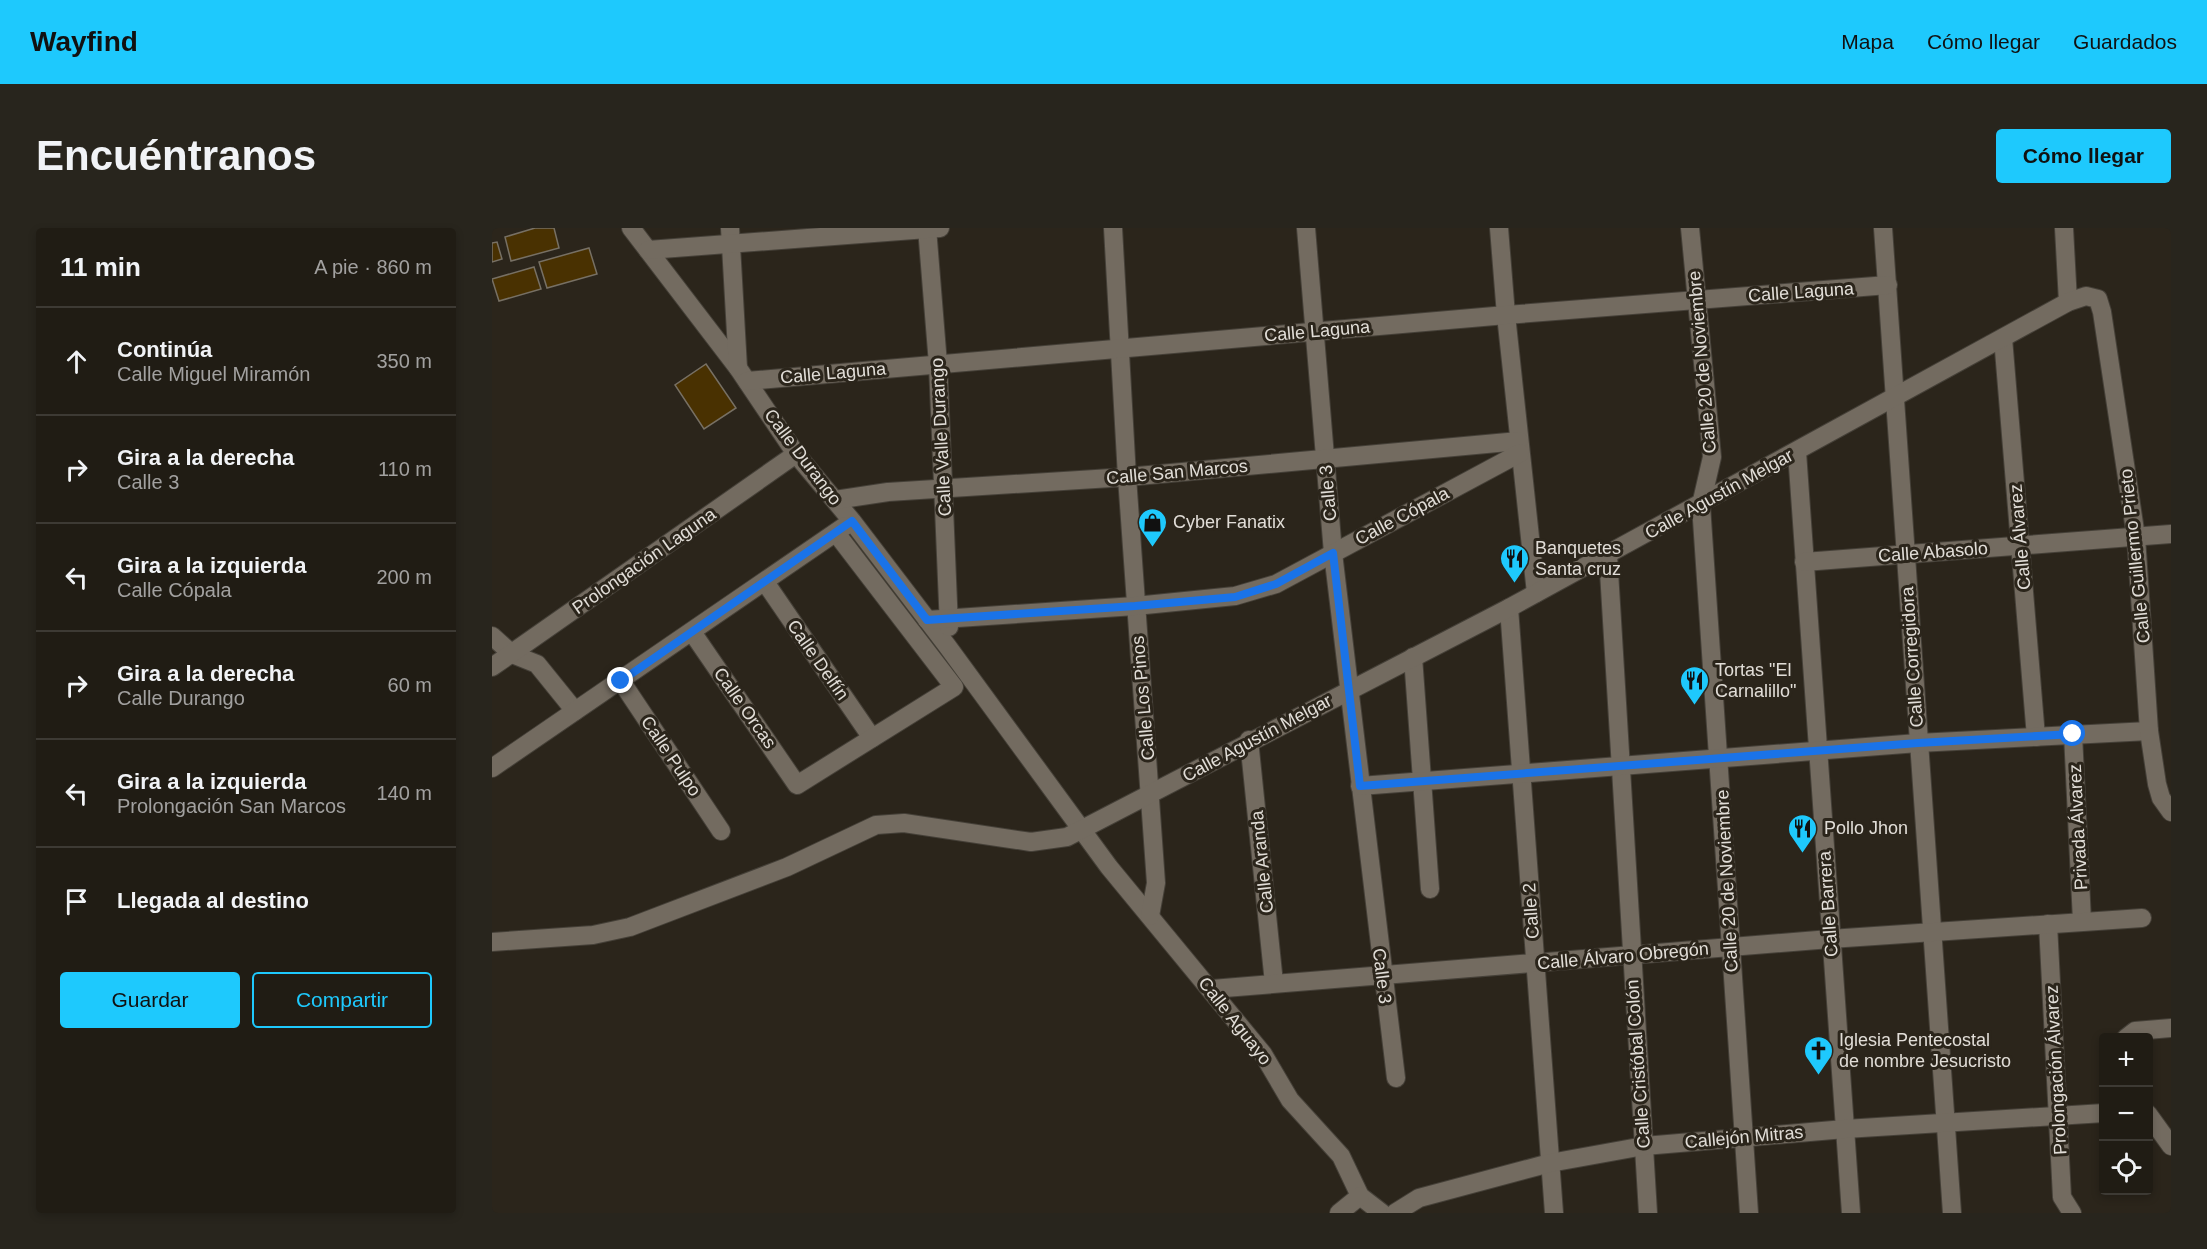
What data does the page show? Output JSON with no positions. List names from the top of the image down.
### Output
{
  "streets": {
    "street": [
      "Calle Laguna",
      "Calle 20 de Noviembre",
      "Calle Valle Durango",
      "Calle Durango",
      "Calle San Marcos",
      "Calle 3",
      "Calle Agustín Melgar",
      "Calle Cópala",
      "Calle Álvarez",
      "Calle Abasolo",
      "Calle Guillermo Prieto",
      "Prolongación Laguna",
      "Calle Corregidora",
      "Calle Delfín",
      "Calle Los Pinos",
      "Calle Orcas",
      "Calle Pulpo",
      "Privada Álvarez",
      "Calle Aranda",
      "Calle Barrera",
      "Calle 2",
      "Calle Álvaro Obregón",
      "Calle Aguayo",
      "Calle Cristóbal Colón",
      "Prolongación Álvarez",
      "Callejón Mitras"
    ]
  },
  "crossings": [
    ["Calle Laguna", "Calle 20 de Noviembre"],
    ["Calle Laguna", "Calle Valle Durango"],
    ["Calle Laguna", "Calle Durango"],
    ["Calle Laguna", "Calle 3"],
    ["Calle Laguna", "Calle Corregidora"],
    ["Calle Laguna", "Calle Los Pinos"],
    ["Calle 20 de Noviembre", "Calle Agustín Melgar"],
    ["Calle 20 de Noviembre", "Calle Álvaro Obregón"],
    ["Calle 20 de Noviembre", "Callejón Mitras"],
    ["Calle Valle Durango", "Calle Durango"],
    ["Calle Valle Durango", "Calle San Marcos"],
    ["Calle Valle Durango", "Calle Cópala"],
    ["Calle Durango", "Calle San Marcos"],
    ["Calle Durango", "Calle Agustín Melgar"],
    ["Calle Durango", "Calle Cópala"],
    ["Calle Durango", "Prolongación Laguna"],
    ["Calle Durango", "Calle Aguayo"],
    ["Calle San Marcos", "Calle 3"],
    ["Calle San Marcos", "Calle Cópala"],
    ["Calle San Marcos", "Calle Los Pinos"],
    ["Calle 3", "Calle Agustín Melgar"],
    ["Calle 3", "Calle Cópala"],
    ["Calle 3", "Calle Álvaro Obregón"],
    ["Calle Agustín Melgar", "Calle Álvarez"],
    ["Calle Agustín Melgar", "Calle Guillermo Prieto"],
    ["Calle Agustín Melgar", "Calle Corregidora"],
    ["Calle Agustín Melgar", "Calle Los Pinos"],
    ["Calle Agustín Melgar", "Calle Aranda"],
    ["Calle Agustín Melgar", "Calle Barrera"],
    ["Calle Agustín Melgar", "Calle 2"],
    ["Calle Agustín Melgar", "Calle Aguayo"],
    ["Calle Agustín Melgar", "Calle Cristóbal Colón"],
    ["Calle Cópala", "Calle Los Pinos"],
    ["Calle Álvarez", "Calle Abasolo"],
    ["Calle Abasolo", "Calle Guillermo Prieto"],
    ["Calle Abasolo", "Calle Corregidora"],
    ["Calle Abasolo", "Calle Barrera"],
    ["Calle Corregidora", "Calle Álvaro Obregón"],
    ["Calle Corregidora", "Callejón Mitras"],
    ["Calle Delfín", "Calle Orcas"],
    ["Calle Los Pinos", "Calle Aguayo"],
    ["Privada Álvarez", "Calle Álvaro Obregón"],
    ["Calle Aranda", "Calle Álvaro Obregón"],
    ["Calle Barrera", "Calle Álvaro Obregón"],
    ["Calle Barrera", "Callejón Mitras"],
    ["Calle 2", "Calle Álvaro Obregón"],
    ["Calle 2", "Callejón Mitras"],
    ["Calle Álvaro Obregón", "Calle Aguayo"],
    ["Calle Álvaro Obregón", "Calle Cristóbal Colón"],
    ["Calle Álvaro Obregón", "Prolongación Álvarez"],
    ["Calle Cristóbal Colón", "Callejón Mitras"],
    ["Prolongación Álvarez", "Callejón Mitras"]
  ],
  "places": {
    "shop": ["Cyber Fanatix"],
    "restaurant": ["Banquetes Santa cruz", "Tortas \"El Carnalillo\"", "Pollo Jhon"],
    "church": ["Iglesia Pentecostal de nombre Jesucristo"]
  },
  "page": {
    "header": "Wayfind",
    "nav": ["Mapa", "Cómo llegar", "Guardados"],
    "buttons": [
      "Cómo llegar",
      ["Guardar", "Compartir"]
    ],
    "title": "Encuéntranos",
    "heading": ["11 min", "A pie · 860 m"],
    "list": [
      ["Continúa", "Calle Miguel Miramón", "350 m"],
      ["Gira a la derecha", "Calle 3", "110 m"],
      ["Gira a la izquierda", "Calle Cópala", "200 m"],
      ["Gira a la derecha", "Calle Durango", "60 m"],
      ["Gira a la izquierda", "Prolongación San Marcos", "140 m"],
      "Llegada al destino"
    ],
    "map_buttons": ["+", "−"]
  }
}
